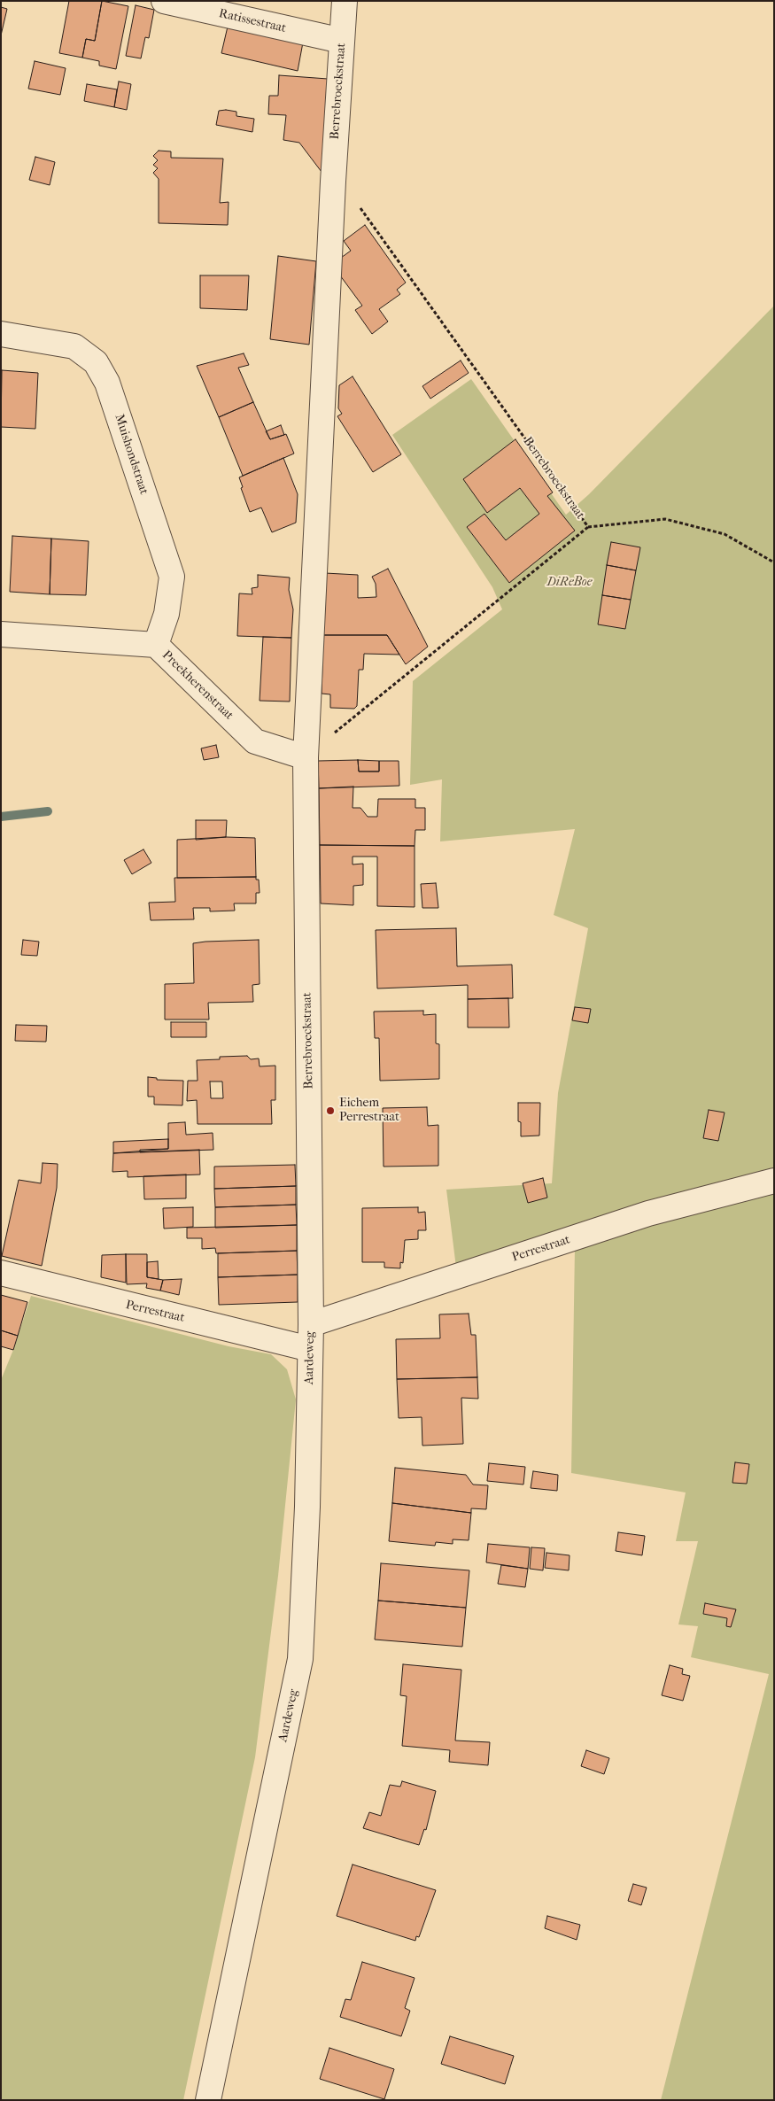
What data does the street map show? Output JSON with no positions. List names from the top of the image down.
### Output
{
  "streets": {
    "street": [
      "Ratissestraat",
      "Berrebroeckstraat",
      "Muishondstraat",
      "Preekherenstraat",
      "Perrestraat",
      "Aardeweg"
    ]
  },
  "crossings": [
    ["Ratissestraat", "Berrebroeckstraat"],
    ["Berrebroeckstraat", "Preekherenstraat"],
    ["Berrebroeckstraat", "Perrestraat"],
    ["Berrebroeckstraat", "Aardeweg"],
    ["Muishondstraat", "Preekherenstraat"],
    ["Perrestraat", "Aardeweg"]
  ],
  "parks": ["DiReBoe"],
  "places": ["Eichem Perrestraat"]
}
